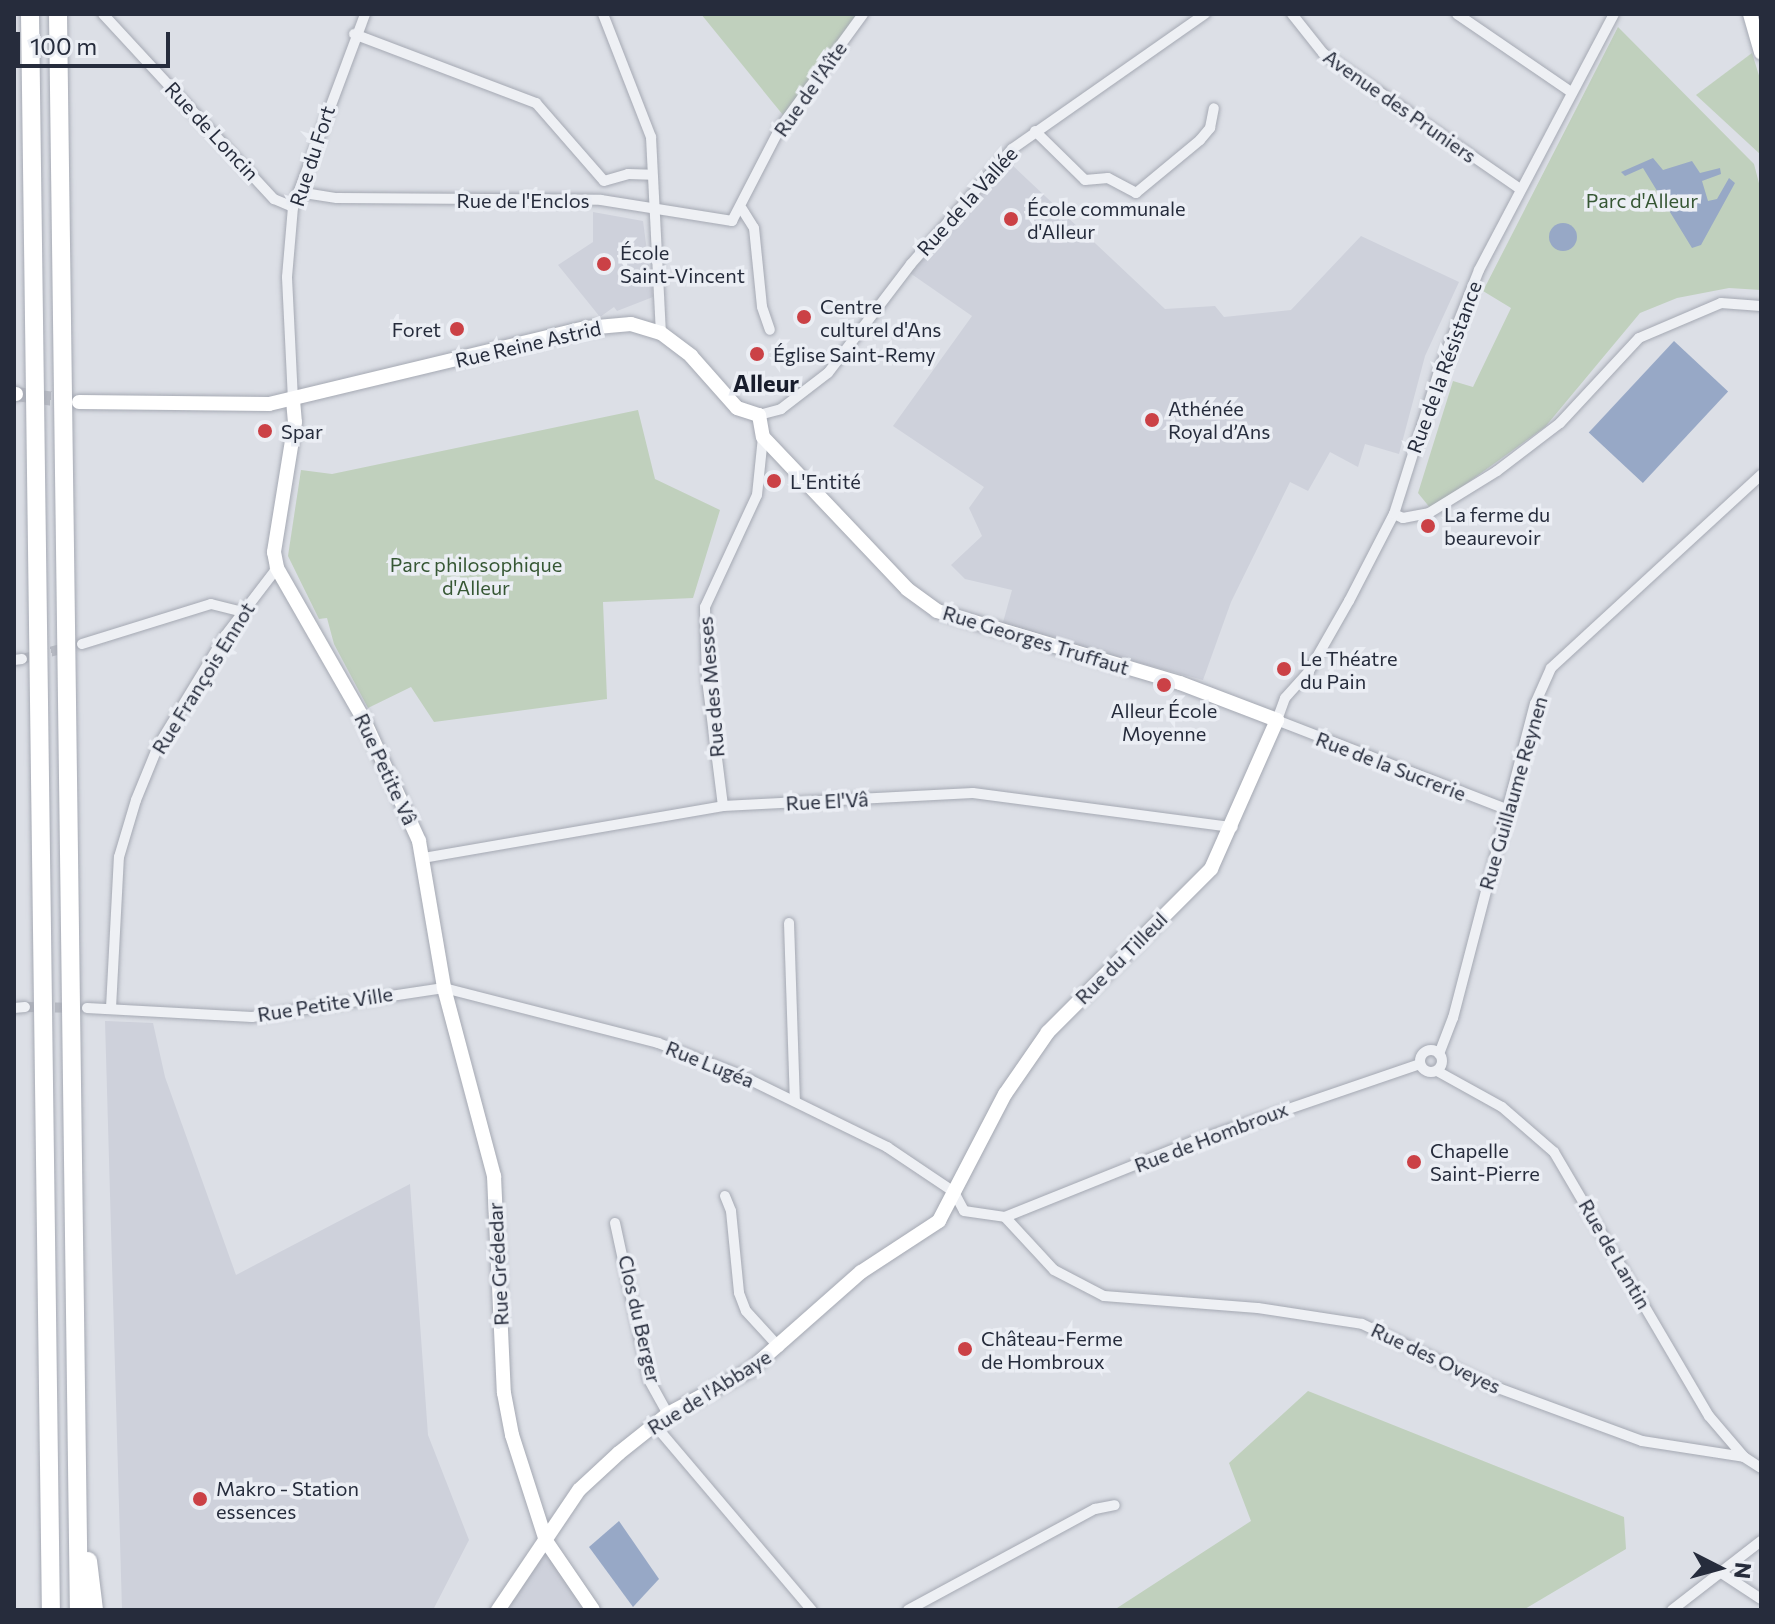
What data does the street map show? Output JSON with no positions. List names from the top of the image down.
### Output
{
  "streets": {
    "street": [
      "Rue de l'Aîte",
      "Avenue des Pruniers",
      "Rue de Loncin",
      "Rue du Fort",
      "Rue de l'Enclos",
      "Rue de la Vallée",
      "Rue Reine Astrid",
      "Rue de la Résistance",
      "Rue Georges Truffaut",
      "Rue François Ennot",
      "Rue des Messes",
      "Rue de la Sucrerie",
      "Rue Petite Vâ",
      "Rue Guillaume Reynen",
      "Rue El'Vâ",
      "Rue du Tilleul",
      "Rue Petite Ville",
      "Rue Lugéa",
      "Rue de Hombroux",
      "Rue de Lantin",
      "Rue Grédedar",
      "Clos du Berger",
      "Rue des Oveyes",
      "Rue de l'Abbaye"
    ]
  },
  "crossings": [
    ["Rue de l'Aîte", "Rue de l'Enclos"],
    ["Avenue des Pruniers", "Rue de la Résistance"],
    ["Rue de Loncin", "Rue du Fort"],
    ["Rue du Fort", "Rue de l'Enclos"],
    ["Rue du Fort", "Rue Reine Astrid"],
    ["Rue de la Vallée", "Rue Reine Astrid"],
    ["Rue de la Résistance", "Rue Georges Truffaut"],
    ["Rue de la Résistance", "Rue de la Sucrerie"],
    ["Rue de la Résistance", "Rue du Tilleul"],
    ["Rue Georges Truffaut", "Rue des Messes"],
    ["Rue Georges Truffaut", "Rue de la Sucrerie"],
    ["Rue Georges Truffaut", "Rue du Tilleul"],
    ["Rue François Ennot", "Rue Petite Vâ"],
    ["Rue François Ennot", "Rue Petite Ville"],
    ["Rue des Messes", "Rue El'Vâ"],
    ["Rue de la Sucrerie", "Rue Guillaume Reynen"],
    ["Rue de la Sucrerie", "Rue du Tilleul"],
    ["Rue Petite Vâ", "Rue El'Vâ"],
    ["Rue Petite Vâ", "Rue Petite Ville"],
    ["Rue Petite Vâ", "Rue Lugéa"],
    ["Rue Petite Vâ", "Rue Grédedar"],
    ["Rue Guillaume Reynen", "Rue de Hombroux"],
    ["Rue Guillaume Reynen", "Rue de Lantin"],
    ["Rue El'Vâ", "Rue du Tilleul"],
    ["Rue du Tilleul", "Rue Lugéa"],
    ["Rue du Tilleul", "Rue de l'Abbaye"],
    ["Rue Petite Ville", "Rue Lugéa"],
    ["Rue Petite Ville", "Rue Grédedar"],
    ["Rue Lugéa", "Rue de Hombroux"],
    ["Rue Lugéa", "Rue Grédedar"],
    ["Rue Lugéa", "Rue des Oveyes"],
    ["Rue Lugéa", "Rue de l'Abbaye"],
    ["Rue de Hombroux", "Rue de Lantin"],
    ["Rue de Hombroux", "Rue des Oveyes"],
    ["Rue de Lantin", "Rue des Oveyes"],
    ["Rue Grédedar", "Rue de l'Abbaye"],
    ["Clos du Berger", "Rue de l'Abbaye"]
  ],
  "districts": ["Alleur"],
  "parks": ["Parc d'Alleur", "Parc philosophique d'Alleur"],
  "places": [
    "École communale d'Alleur",
    "École Saint-Vincent",
    "Centre culturel d'Ans",
    "Foret",
    "Église Saint-Remy",
    "Athénée Royal d’Ans",
    "Spar",
    "L'Entité",
    "La ferme du beaurevoir",
    "Le Théatre du Pain",
    "Alleur École Moyenne",
    "Chapelle Saint-Pierre",
    "Château-Ferme de Hombroux",
    "Makro - Station essences"
  ],
  "scale_bar": "100 m",
  "north": "right"
}
